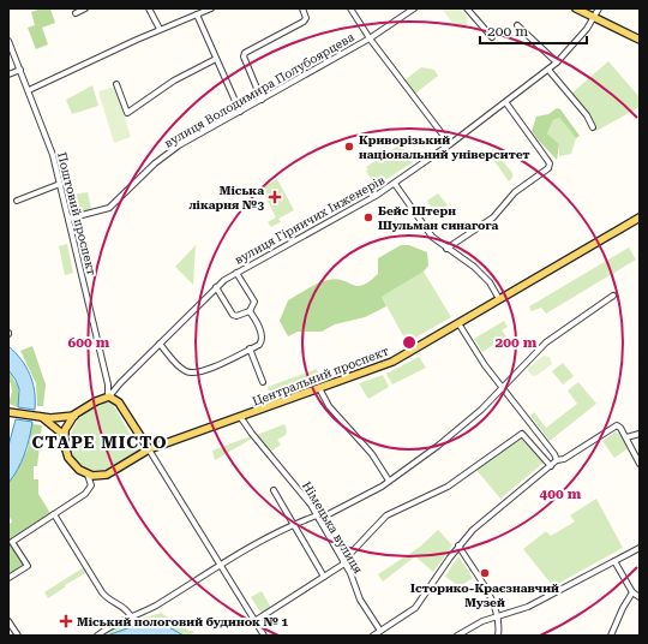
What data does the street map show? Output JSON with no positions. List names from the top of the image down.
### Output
{
  "streets": {
    "main road": ["Центральний проспект"],
    "street": [
      "вулиця Володимира Полубоярцева",
      "Поштовий проспект",
      "вулиця Гірничих Інженерів",
      "Німецька вулиця"
    ]
  },
  "crossings": [
    ["вулиця Володимира Полубоярцева", "Поштовий проспект"],
    ["Поштовий проспект", "вулиця Гірничих Інженерів"],
    ["Поштовий проспект", "Центральний проспект"],
    ["вулиця Гірничих Інженерів", "Центральний проспект"],
    ["Центральний проспект", "Німецька вулиця"]
  ],
  "districts": ["СТАРЕ МІСТО"],
  "places": {
    "other": ["Криворізький національний університет", "Бейс Штерн Шульман синагога", "Історико-Краєзнавчий Музей"],
    "health": ["Міська лікарня №3", "Міський пологовий будинок № 1"]
  },
  "scale_bar": "200 m",
  "rings": ["200 m", "600 m", "400 m"]
}
